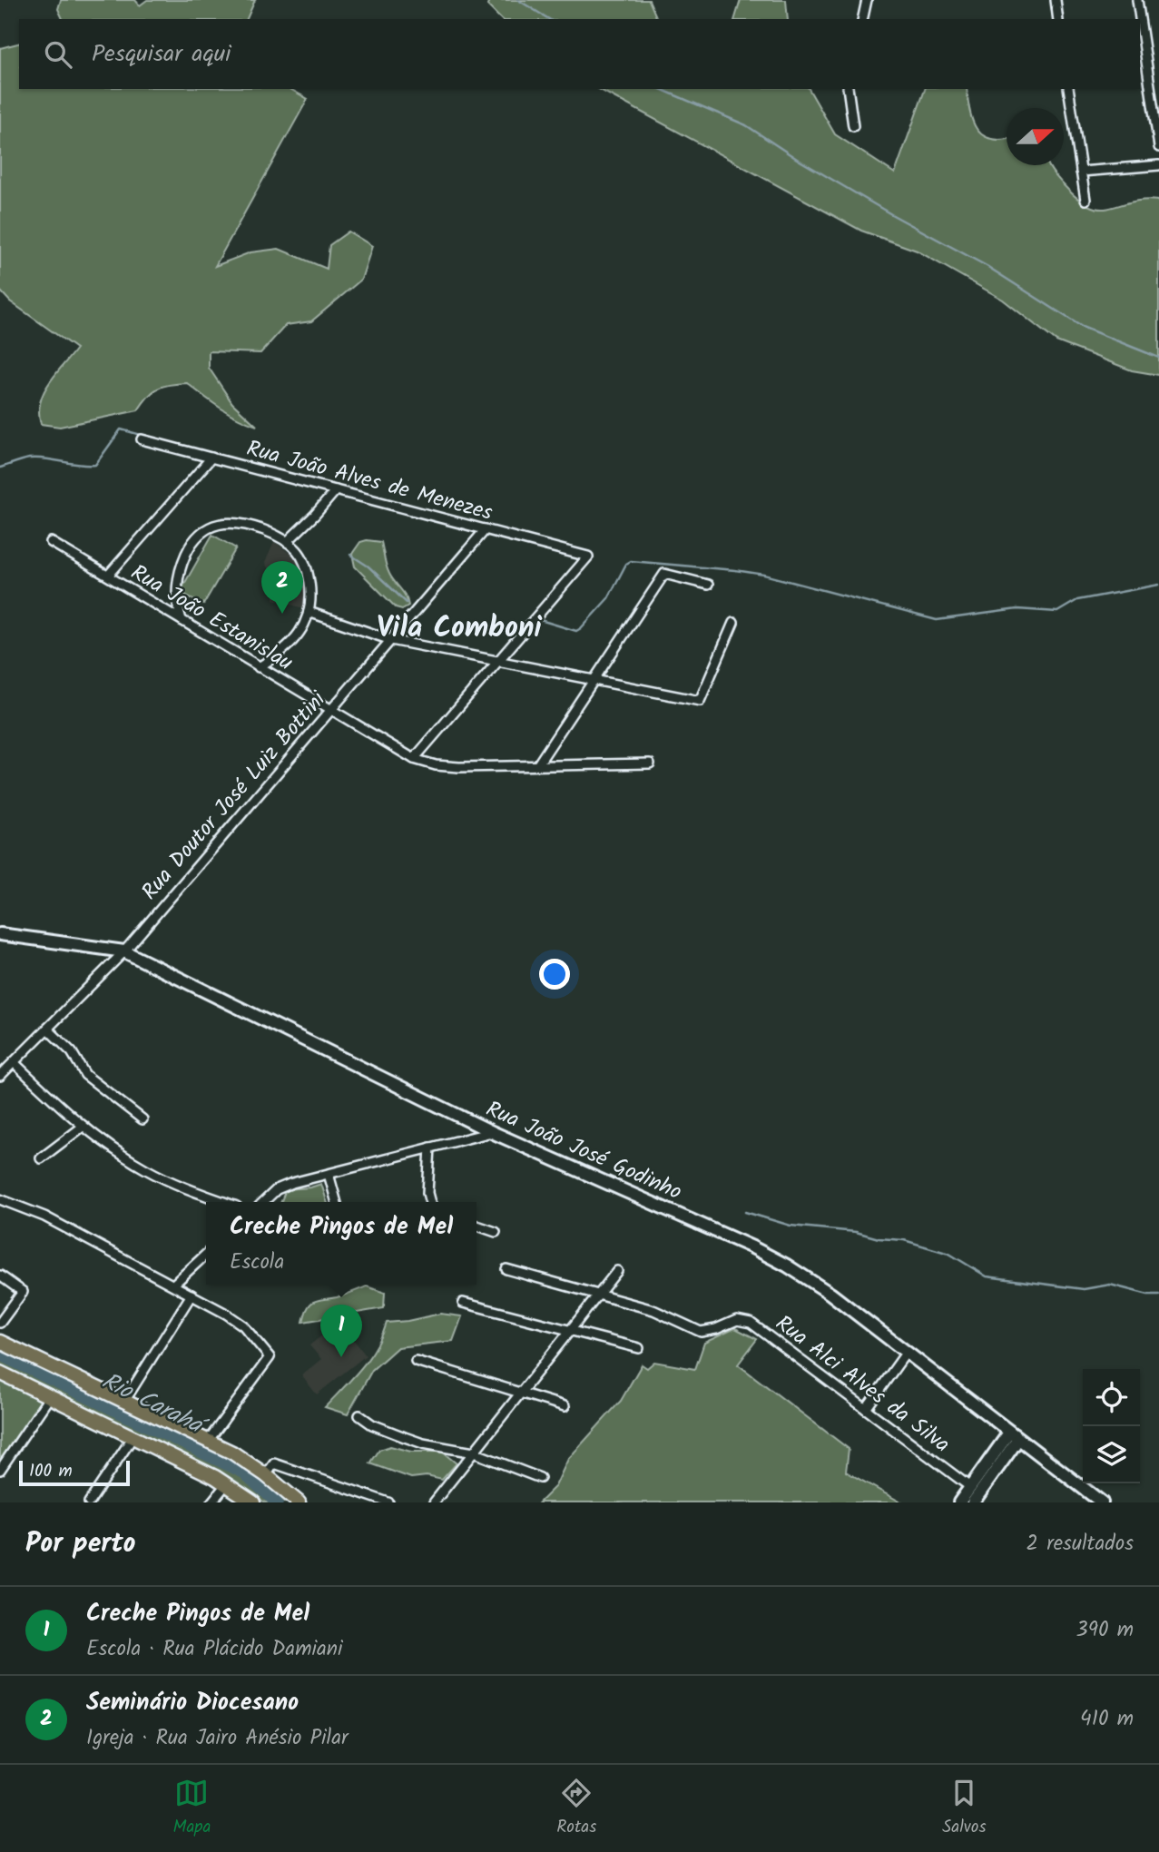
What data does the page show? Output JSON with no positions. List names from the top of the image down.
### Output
{
  "streets": {
    "street": [
      "Rua João Alves de Menezes",
      "Rua João Estanislau",
      "Rua Doutor José Luiz Bottini",
      "Rua João José Godinho",
      "Rua Alci Alves da Silva"
    ]
  },
  "crossings": [
    ["Rua João Alves de Menezes", "Rua Doutor José Luiz Bottini"],
    ["Rua João Estanislau", "Rua Doutor José Luiz Bottini"],
    ["Rua Doutor José Luiz Bottini", "Rua João José Godinho"]
  ],
  "districts": ["Vila Comboni"],
  "water": ["Rio Carahá"],
  "scale_bar": "100 m",
  "north": "right",
  "page": {
    "search": "Pesquisar aqui",
    "pins": ["2", "1"],
    "popup": ["Creche Pingos de Mel", "Escola"],
    "scale": "100 m",
    "heading": ["Por perto", "2 resultados"],
    "list": [
      {
        "mark": "1",
        "name": "Creche Pingos de Mel",
        "note": "Escola · Rua Plácido Damiani",
        "value": "390 m"
      },
      {
        "mark": "2",
        "name": "Seminário Diocesano",
        "note": "Igreja · Rua Jairo Anésio Pilar",
        "value": "410 m"
      }
    ],
    "nav": ["Mapa", "Rotas", "Salvos"]
  }
}
